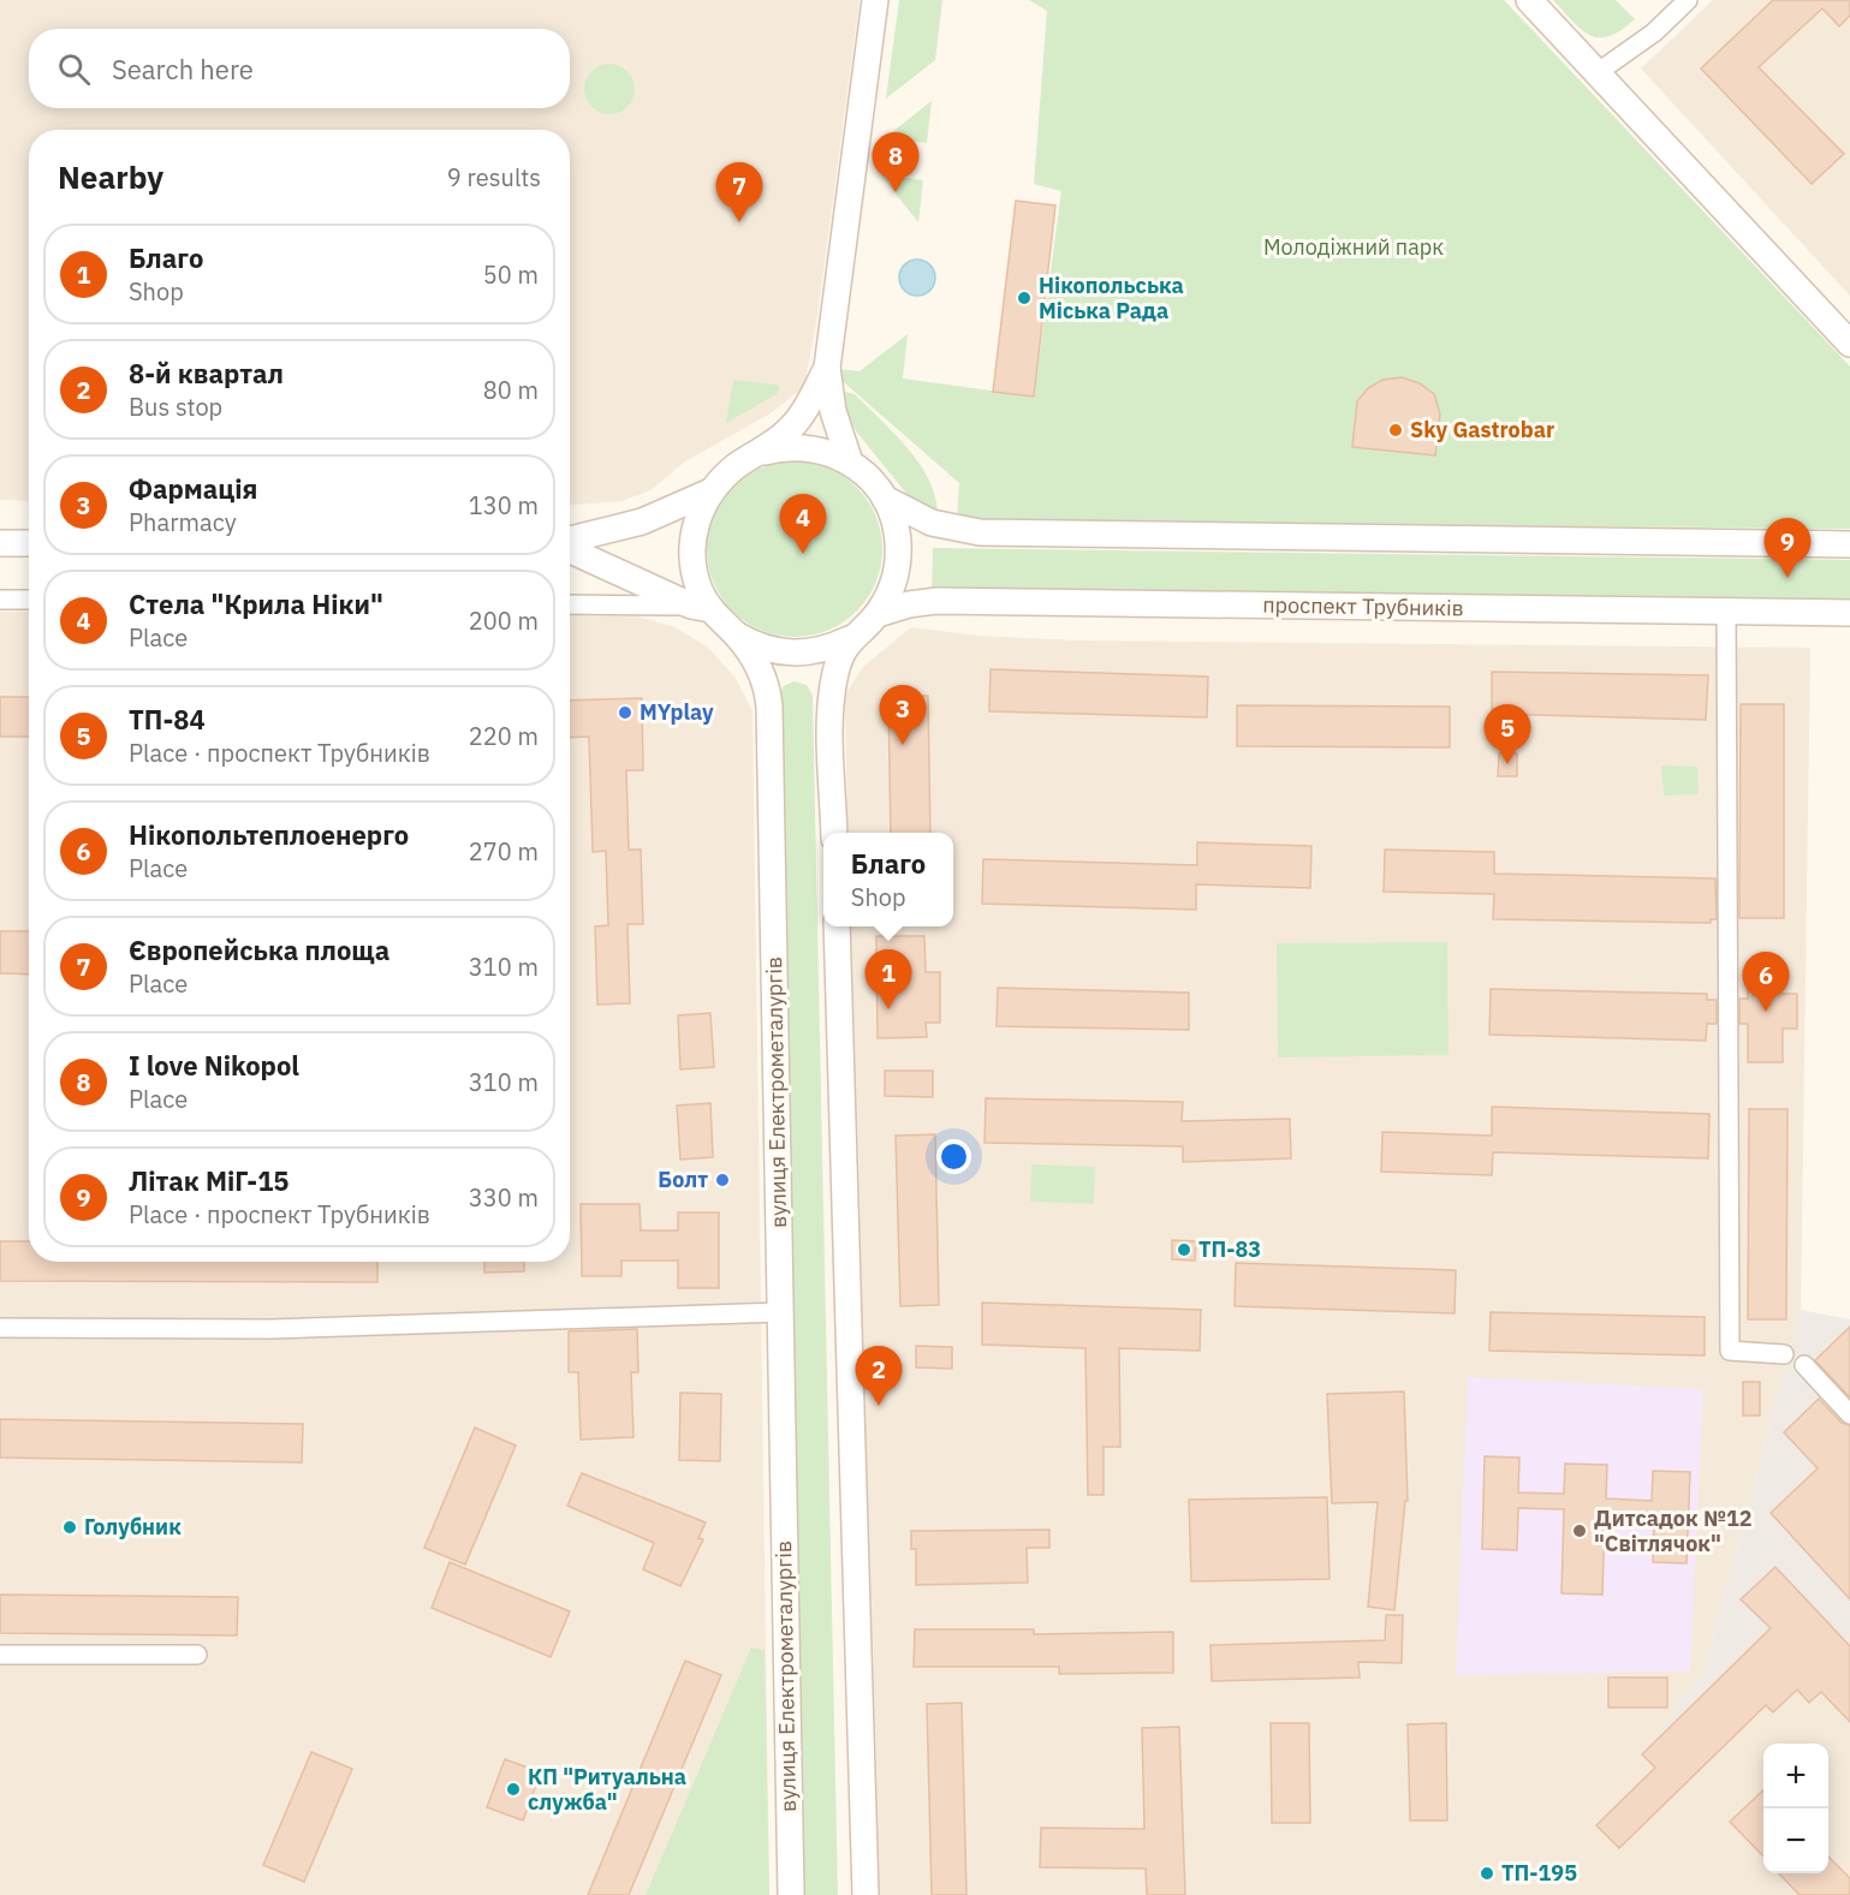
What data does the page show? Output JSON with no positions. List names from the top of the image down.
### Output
{
  "streets": {
    "main road": ["проспект Трубників", "вулиця Електрометалургів"]
  },
  "crossings": [
    ["проспект Трубників", "вулиця Електрометалургів"]
  ],
  "parks": ["Молодіжний парк"],
  "places": [
    "Нiкопольська Міська Рада",
    "Sky Gastrobar",
    "MYplay",
    "Болт",
    "ТП-83",
    "Голубник",
    "Дитсадок №12 \"Світлячок\"",
    "КП \"Ритуальна служба\"",
    "ТП-195"
  ],
  "page": {
    "search": "Search here",
    "heading": ["Nearby", "9 results"],
    "pins": [
      "8",
      "7",
      "4",
      "9",
      "3",
      "5",
      "1",
      "6",
      "2"
    ],
    "list": [
      {
        "mark": "1",
        "name": "Благо",
        "note": "Shop",
        "value": "50 m"
      },
      {
        "mark": "2",
        "name": "8-й квартал",
        "note": "Bus stop",
        "value": "80 m"
      },
      {
        "mark": "3",
        "name": "Фармація",
        "note": "Pharmacy",
        "value": "130 m"
      },
      {
        "mark": "4",
        "name": "Стела \"Крила Ніки\"",
        "note": "Place",
        "value": "200 m"
      },
      {
        "mark": "5",
        "name": "ТП-84",
        "note": "Place · проспект Трубників",
        "value": "220 m"
      },
      {
        "mark": "6",
        "name": "Нікопольтеплоенерго",
        "note": "Place",
        "value": "270 m"
      },
      {
        "mark": "7",
        "name": "Європейська площа",
        "note": "Place",
        "value": "310 m"
      },
      {
        "mark": "8",
        "name": "I love Nikopol",
        "note": "Place",
        "value": "310 m"
      },
      {
        "mark": "9",
        "name": "Літак МіГ-15",
        "note": "Place · проспект Трубників",
        "value": "330 m"
      }
    ],
    "popup": ["Благо", "Shop"],
    "map_buttons": ["+", "−"]
  }
}
